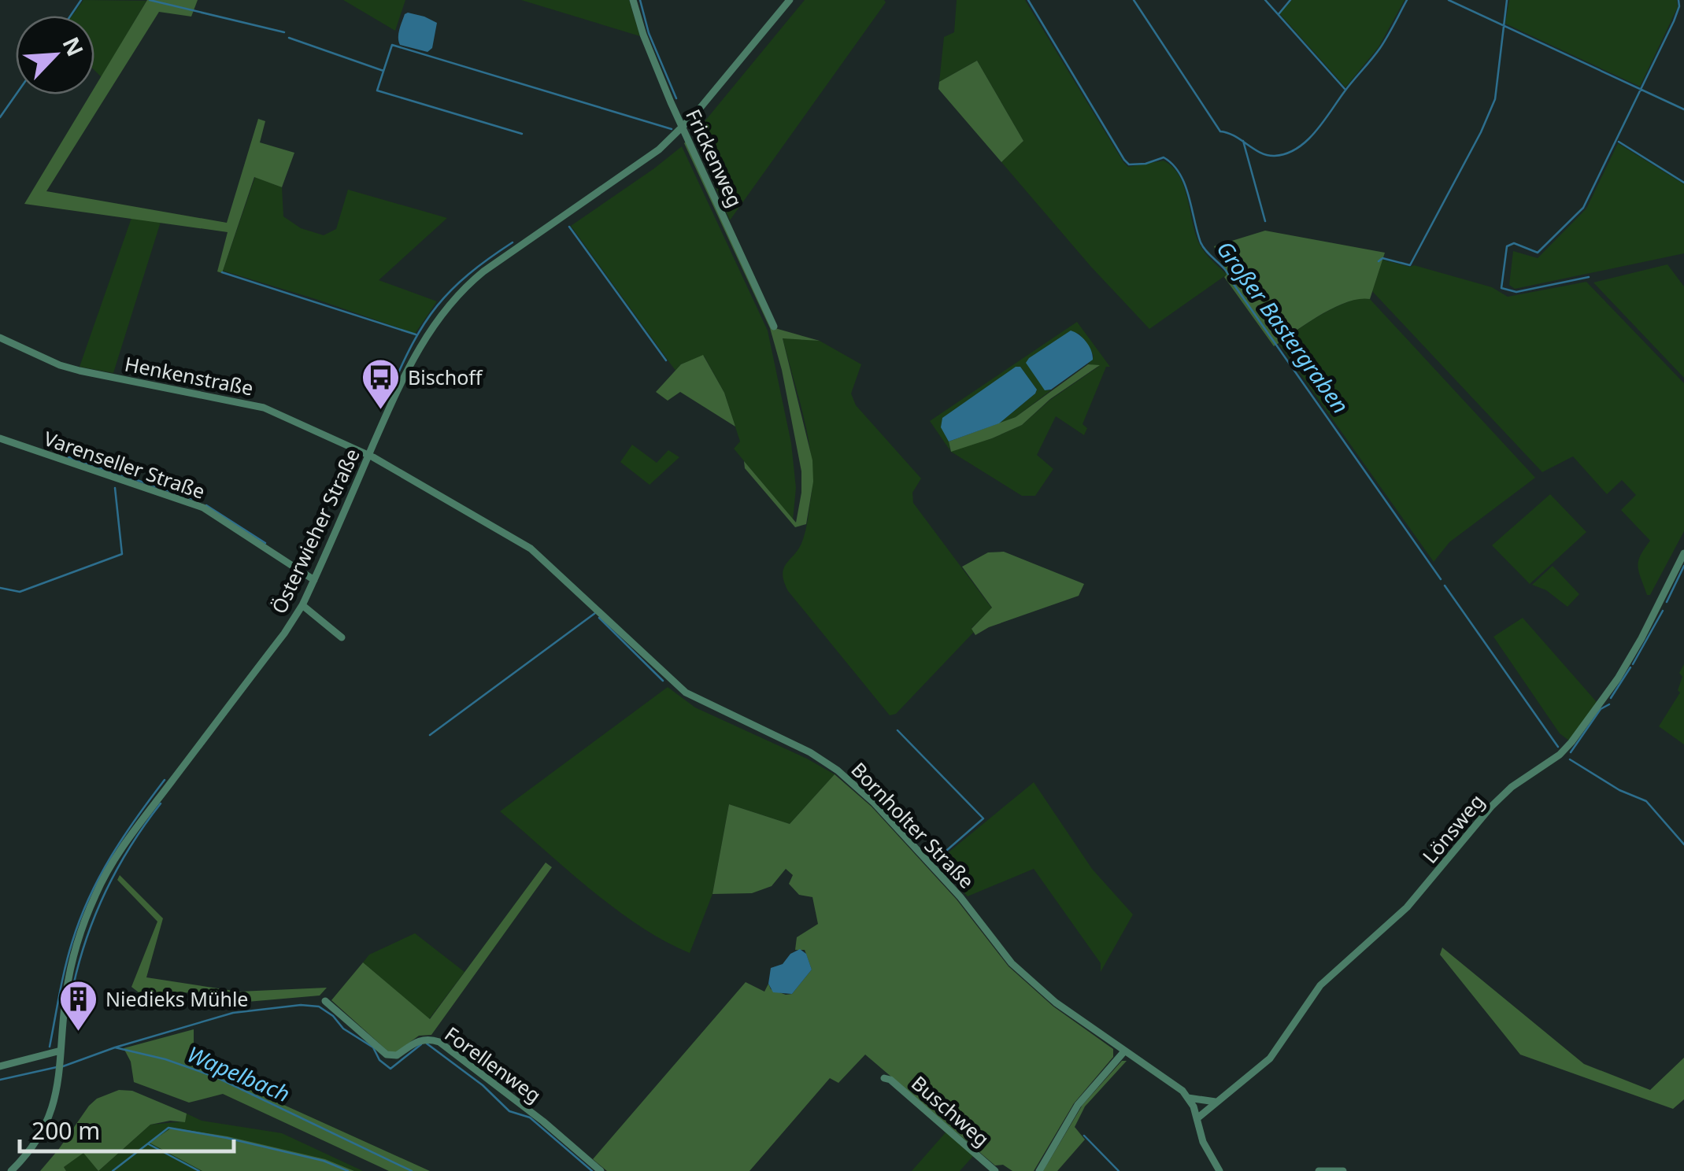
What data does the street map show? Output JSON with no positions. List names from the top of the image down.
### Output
{
  "streets": {
    "street": [
      "Frickenweg",
      "Henkenstraße",
      "Varenseller Straße",
      "Österwieher Straße",
      "Bornholter Straße",
      "Lönsweg",
      "Forellenweg",
      "Buschweg"
    ]
  },
  "crossings": [
    ["Frickenweg", "Österwieher Straße"],
    ["Henkenstraße", "Österwieher Straße"],
    ["Henkenstraße", "Bornholter Straße"],
    ["Varenseller Straße", "Österwieher Straße"],
    ["Österwieher Straße", "Bornholter Straße"],
    ["Bornholter Straße", "Lönsweg"]
  ],
  "water": ["Großer Bastergraben", "Wapelbach"],
  "places": {
    "bus stop": ["Bischoff"],
    "building": ["Niedieks Mühle"]
  },
  "scale_bar": "200 m",
  "north": "top right"
}
